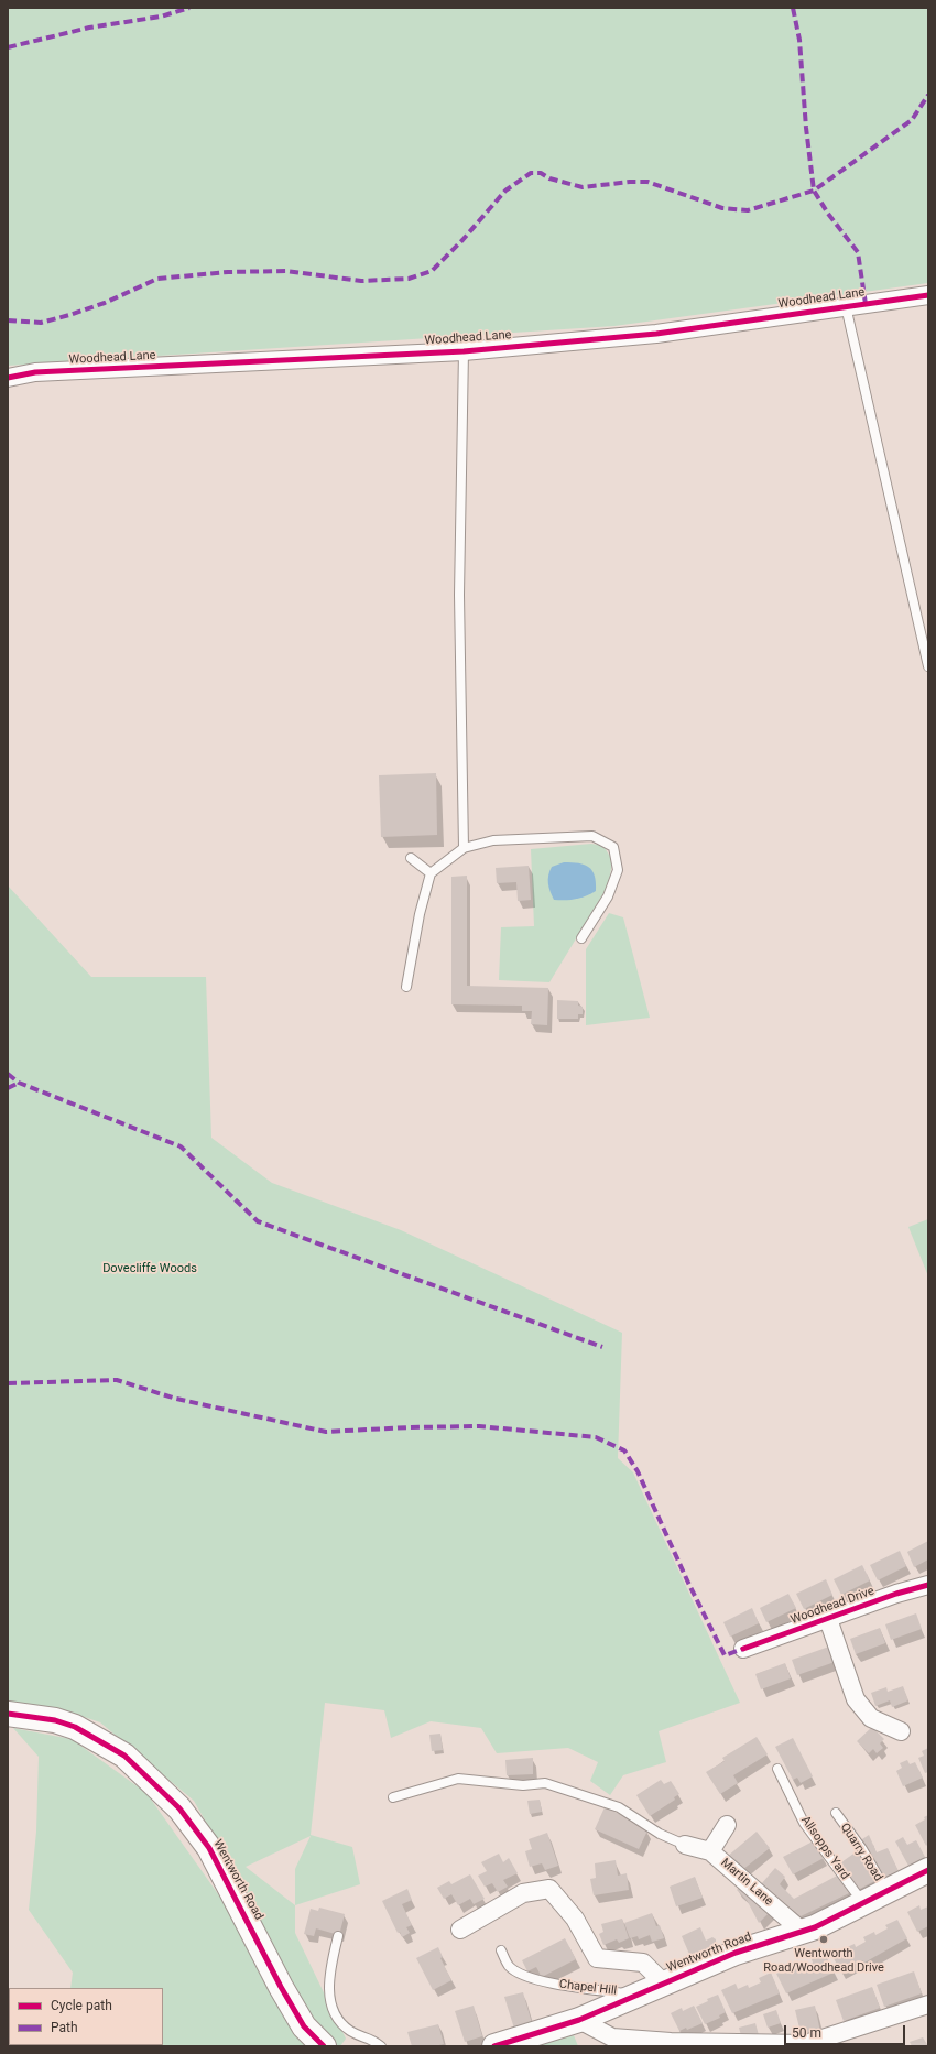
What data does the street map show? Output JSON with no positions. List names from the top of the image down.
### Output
{
  "streets": {
    "street": [
      "Woodhead Lane",
      "Woodhead Drive",
      "Wentworth Road",
      "Martin Lane"
    ],
    "lane": ["Allsopps Yard", "Quarry Road", "Chapel Hill"]
  },
  "crossings": [
    ["Allsopps Yard", "Wentworth Road"],
    ["Quarry Road", "Wentworth Road"],
    ["Wentworth Road", "Martin Lane"],
    ["Wentworth Road", "Chapel Hill"]
  ],
  "parks": ["Dovecliffe Woods"],
  "places": ["Wentworth Road/Woodhead Drive"],
  "legend": ["Cycle path", "Path"],
  "scale_bar": "50 m"
}
